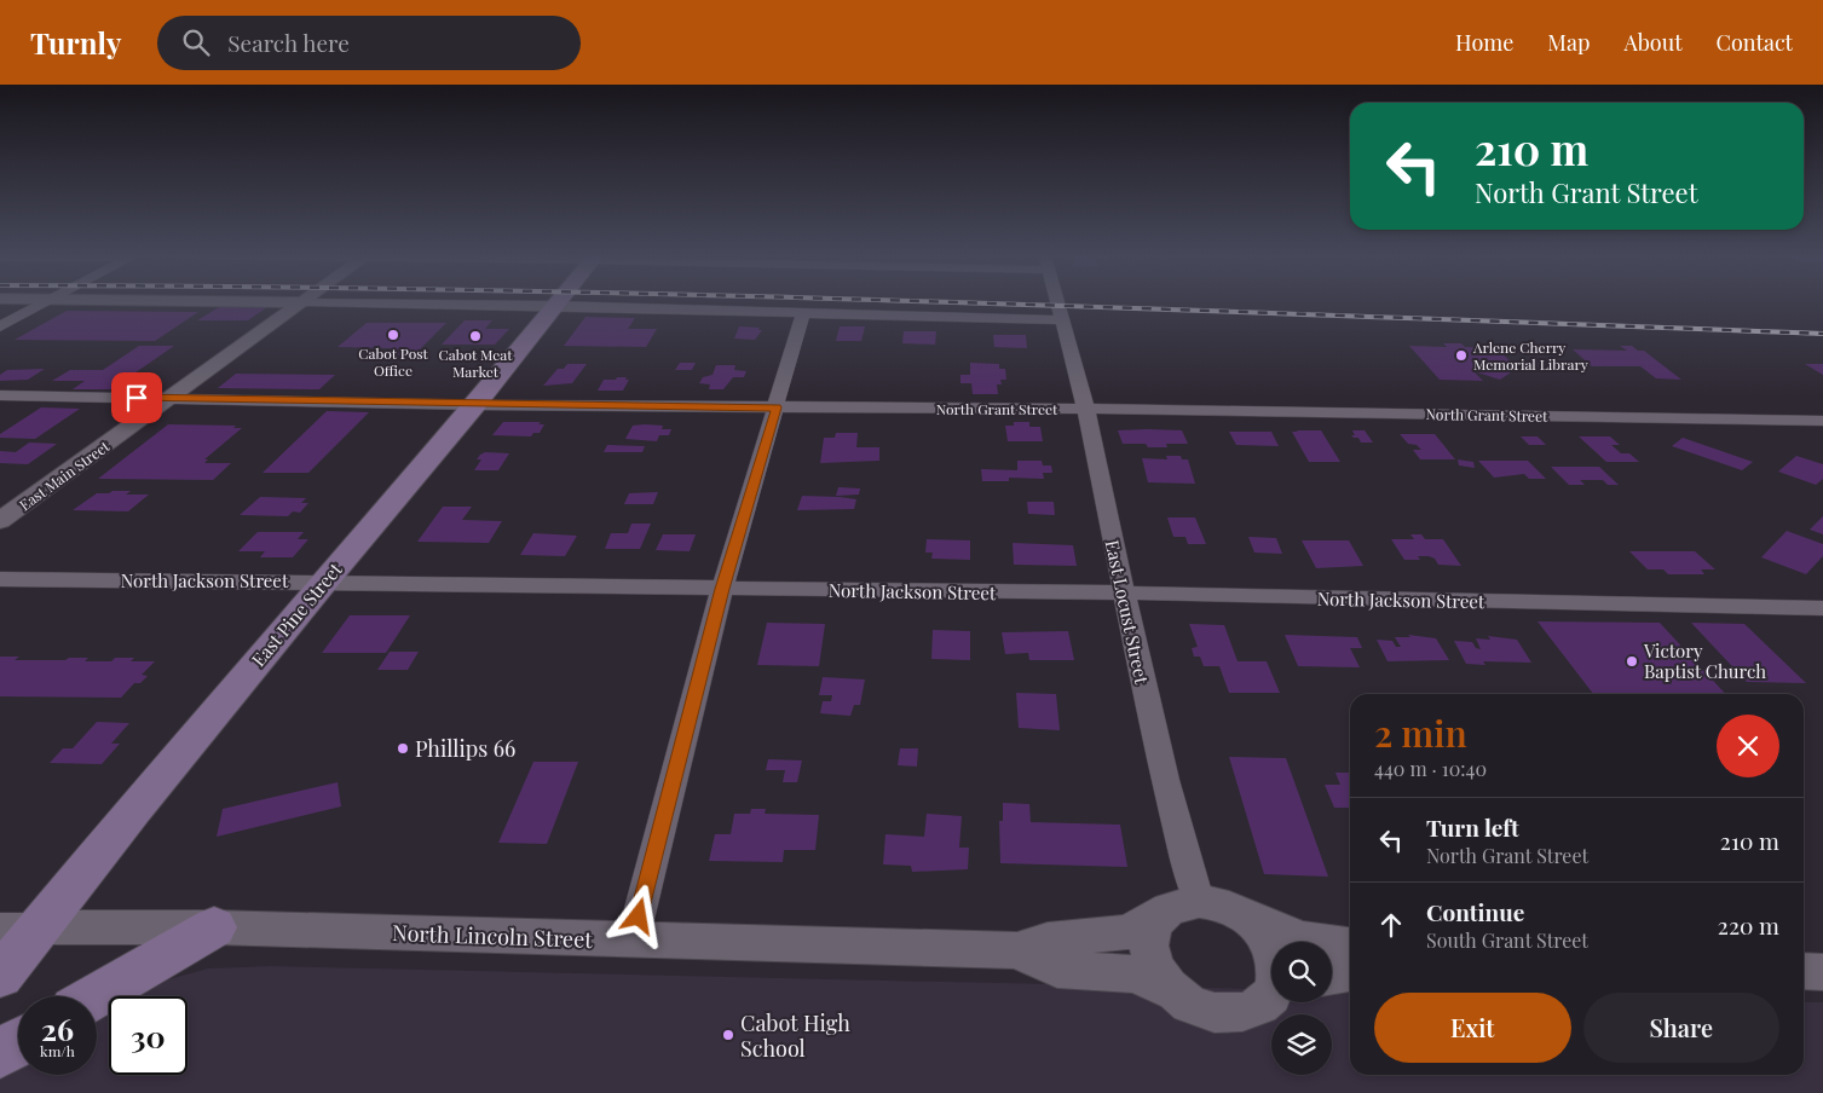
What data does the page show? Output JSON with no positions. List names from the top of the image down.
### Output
{
  "streets": {
    "main road": ["East Pine Street"],
    "street": [
      "North Grant Street",
      "East Main Street",
      "North Jackson Street",
      "East Locust Street",
      "North Lincoln Street"
    ]
  },
  "crossings": [
    ["North Grant Street", "East Main Street"],
    ["North Grant Street", "East Locust Street"],
    ["North Grant Street", "East Pine Street"],
    ["North Jackson Street", "East Locust Street"],
    ["North Jackson Street", "East Pine Street"],
    ["East Locust Street", "North Lincoln Street"],
    ["East Pine Street", "North Lincoln Street"]
  ],
  "places": [
    "Cabot Post Office",
    "Cabot Meat Market",
    "Arlene Cherry Memorial Library",
    "Victory Baptist Church",
    "Phillips 66",
    "Cabot High School"
  ],
  "page": {
    "header": "Turnly",
    "search": "Search here",
    "nav": [
      "Home",
      "Map",
      "About",
      "Contact"
    ],
    "turn": ["210 m", "North Grant Street"],
    "heading": ["2 min", "440 m · 10:40"],
    "list": [
      {
        "name": "Turn left",
        "note": "North Grant Street",
        "value": "210 m"
      },
      {
        "name": "Continue",
        "note": "South Grant Street",
        "value": "220 m"
      }
    ],
    "buttons": ["Exit", "Share"],
    "speed": "26 km/h",
    "limit": "30"
  }
}
